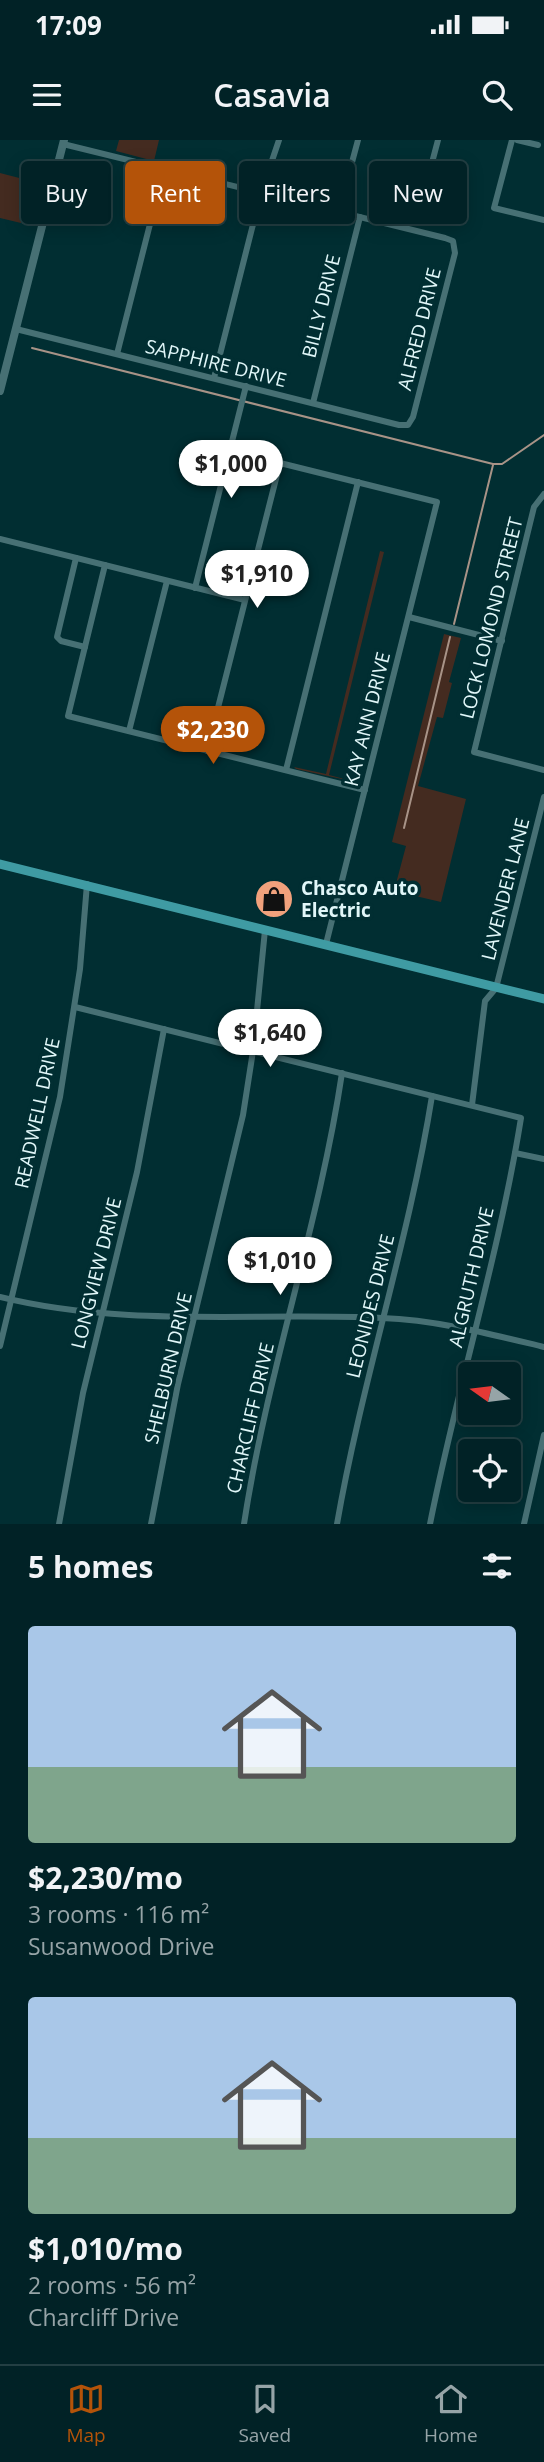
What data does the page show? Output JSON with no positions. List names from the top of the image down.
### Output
{
  "streets": {
    "street": [
      "BILLY DRIVE",
      "ALFRED DRIVE",
      "SAPPHIRE DRIVE",
      "LOCK LOMOND STREET",
      "KAY ANN DRIVE",
      "LAVENDER LANE",
      "READWELL DRIVE",
      "LONGVIEW DRIVE",
      "ALGRUTH DRIVE",
      "LEONIDES DRIVE",
      "SHELBURN DRIVE",
      "CHARCLIFF DRIVE"
    ]
  },
  "crossings": [
    ["BILLY DRIVE", "ALFRED DRIVE"],
    ["BILLY DRIVE", "SAPPHIRE DRIVE"],
    ["ALFRED DRIVE", "SAPPHIRE DRIVE"]
  ],
  "places": {
    "shop": ["Chasco Auto Electric"]
  },
  "north": "left",
  "page": {
    "status": "17:09",
    "header": "Casavia",
    "chip": [
      "Buy",
      "Rent",
      "Filters",
      "New"
    ],
    "price": [
      "$1,000",
      "$1,910",
      "$2,230",
      "$1,640",
      "$1,010"
    ],
    "heading": "5 homes",
    "list": [
      {
        "name": "$2,230/mo",
        "note": "3 rooms · 116 m² · Susanwood Drive"
      },
      {
        "name": "$1,010/mo",
        "note": "2 rooms · 56 m² · Charcliff Drive"
      }
    ],
    "tabs": ["Map", "Saved", "Home"]
  }
}
